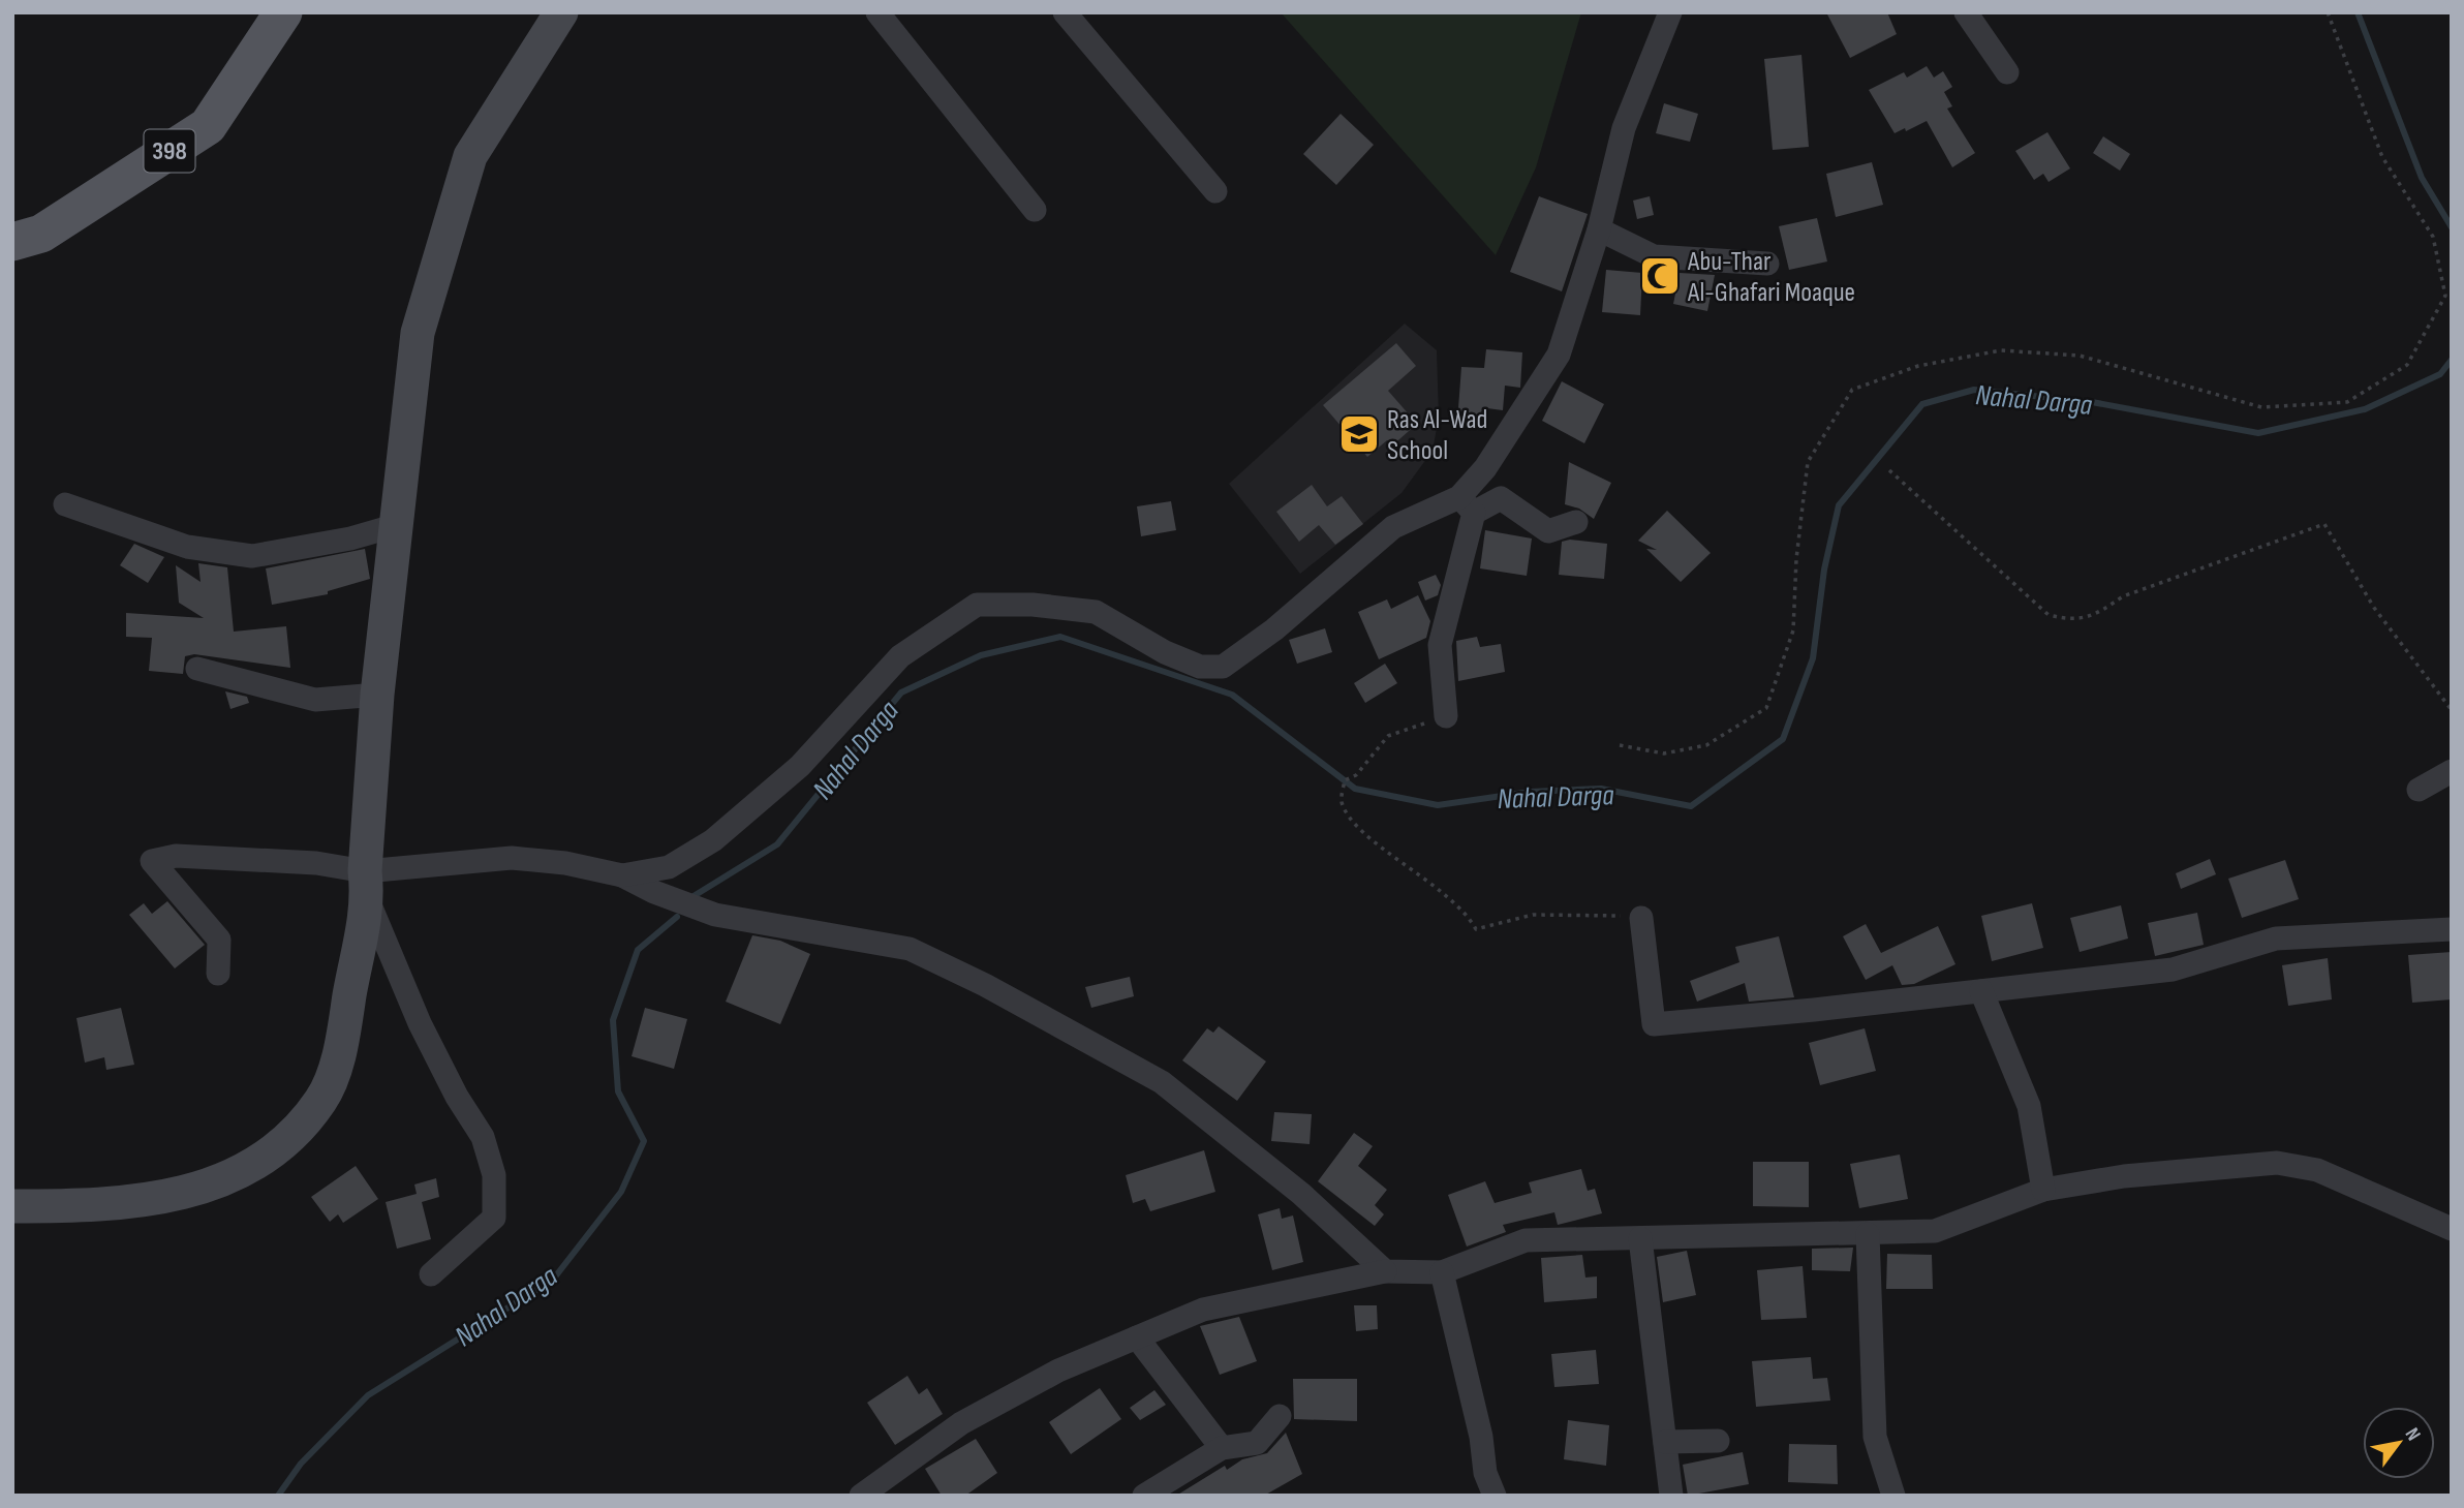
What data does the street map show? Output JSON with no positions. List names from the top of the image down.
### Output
{
  "streets": {
    "main road": ["398"]
  },
  "water": ["Nahal Darga"],
  "places": {
    "mosque": ["Abu-Thar Al-Ghafari Moaque"],
    "school or university": ["Ras Al-Wad School"]
  },
  "north": "top right"
}
